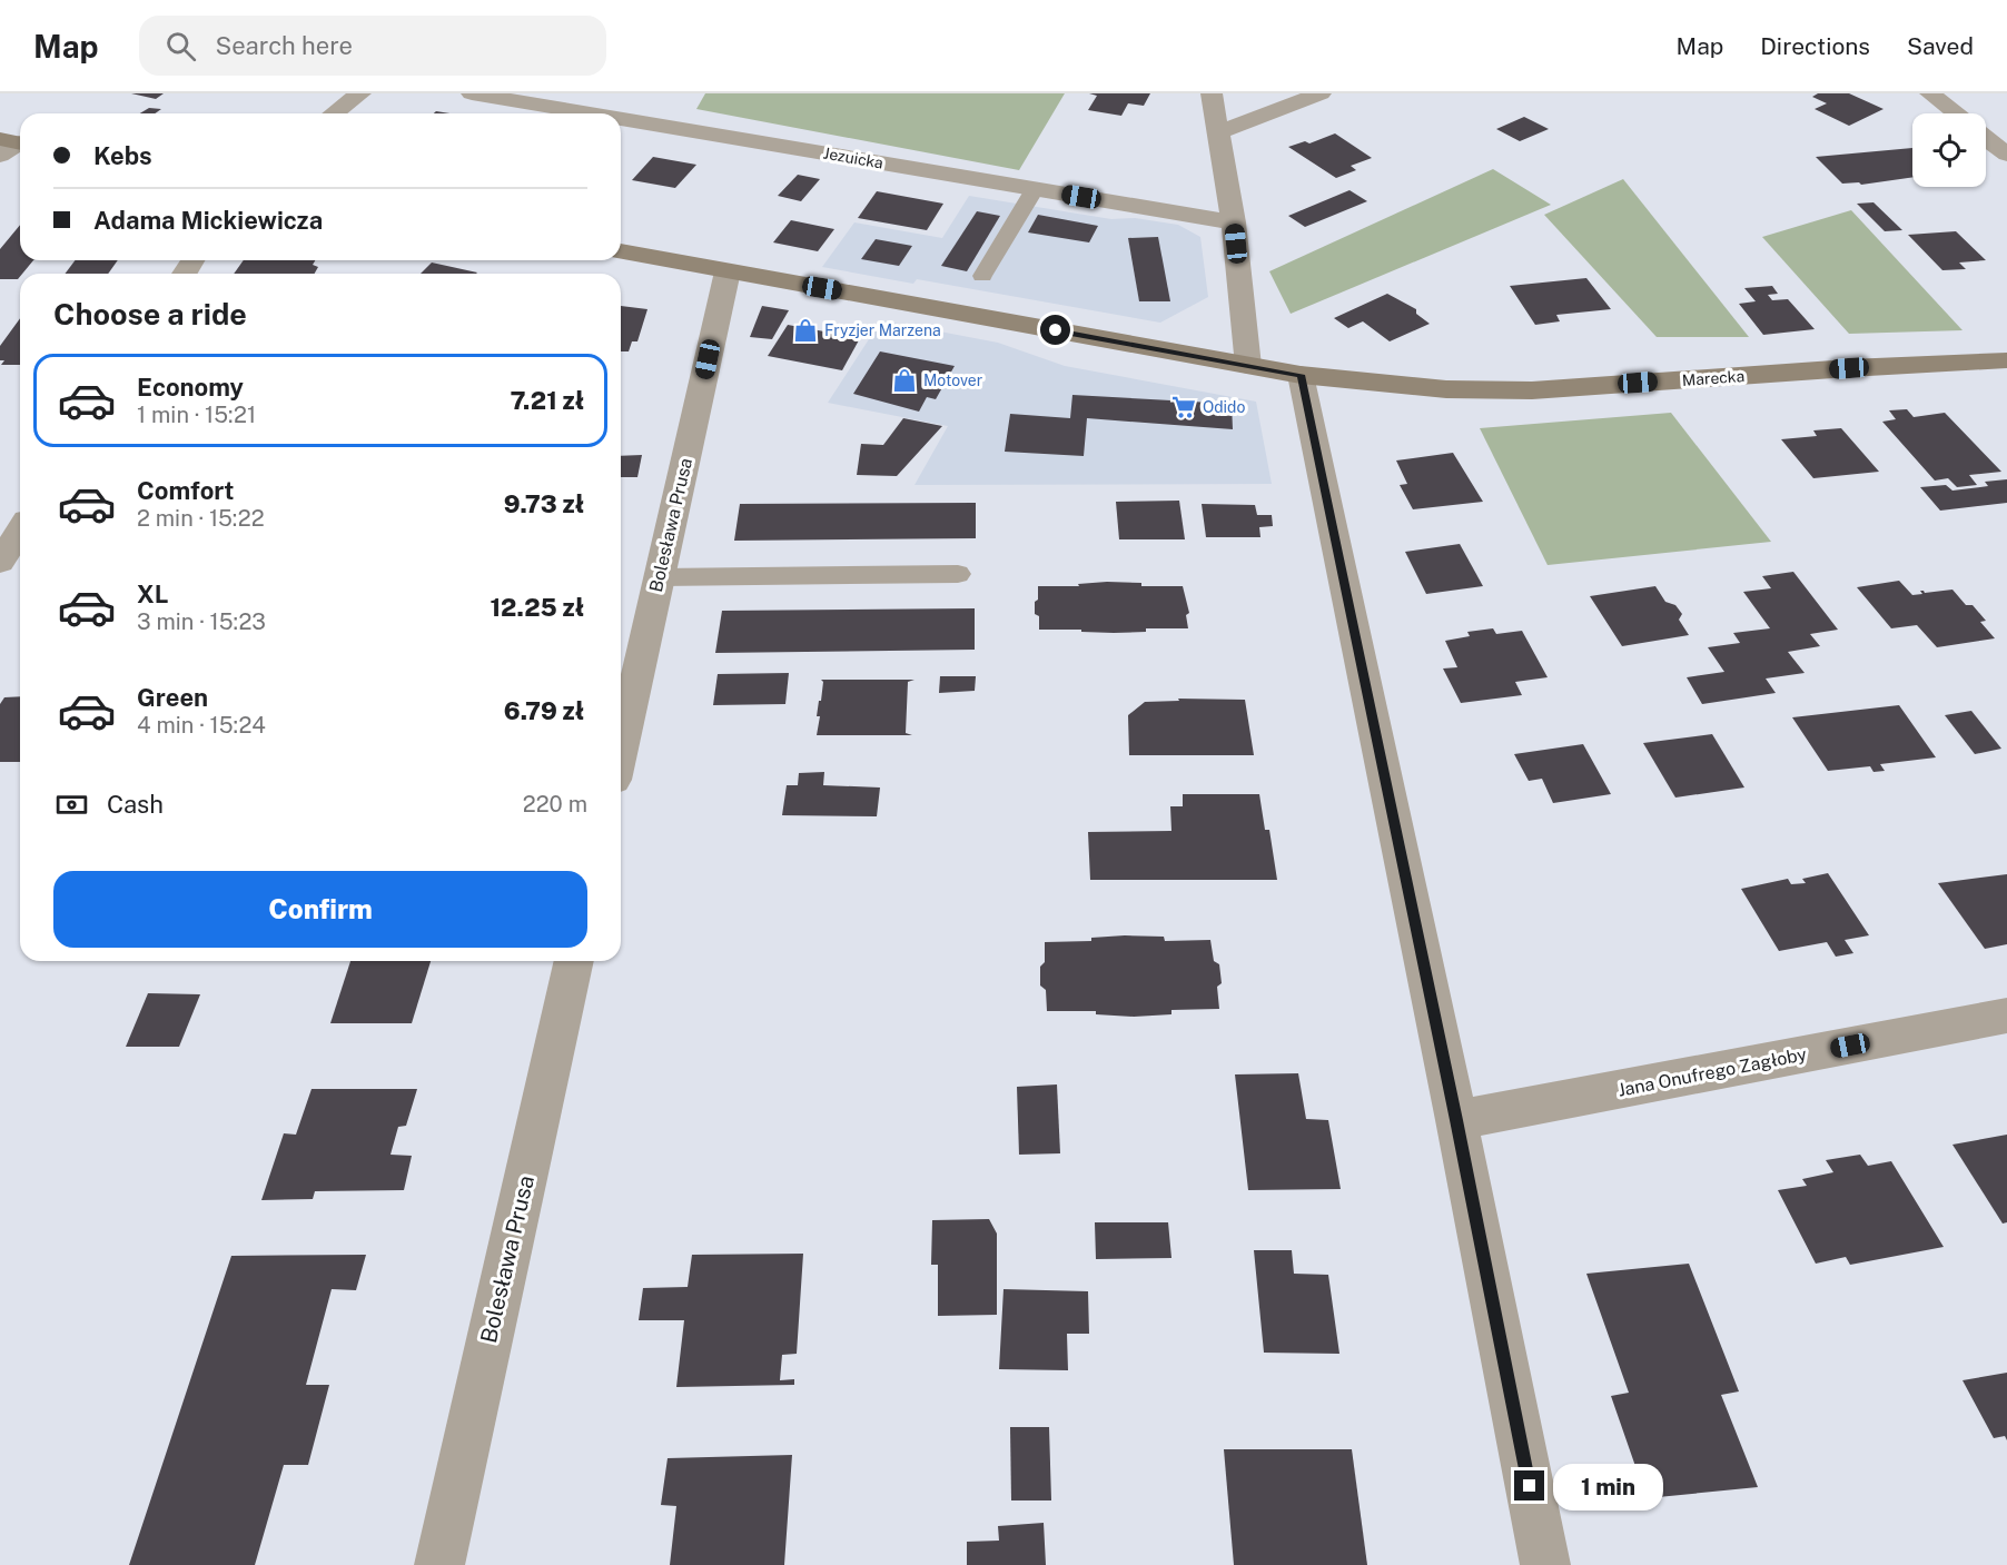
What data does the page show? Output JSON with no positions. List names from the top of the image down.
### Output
{
  "streets": {
    "street": [
      "Jezuicka",
      "Marecka",
      "Bolesława Prusa",
      "Jana Onufrego Zagłoby"
    ]
  },
  "crossings": [
    ["Marecka", "Bolesława Prusa"]
  ],
  "places": {
    "shop": ["Fryzjer Marzena", "Motover"],
    "supermarket": ["Odido"]
  },
  "page": {
    "header": "Map",
    "search": "Search here",
    "nav": ["Map", "Directions", "Saved"],
    "banner": ["Kebs", "Adama Mickiewicza"],
    "heading": "Choose a ride",
    "list": [
      {
        "name": "Economy",
        "note": "1 min · 15:21",
        "value": "7.21 zł"
      },
      {
        "name": "Comfort",
        "note": "2 min · 15:22",
        "value": "9.73 zł"
      },
      {
        "name": "XL",
        "note": "3 min · 15:23",
        "value": "12.25 zł"
      },
      {
        "name": "Green",
        "note": "4 min · 15:24",
        "value": "6.79 zł"
      }
    ],
    "pay": ["Cash", "220 m"],
    "buttons": "Confirm",
    "bubble": "1 min"
  }
}
